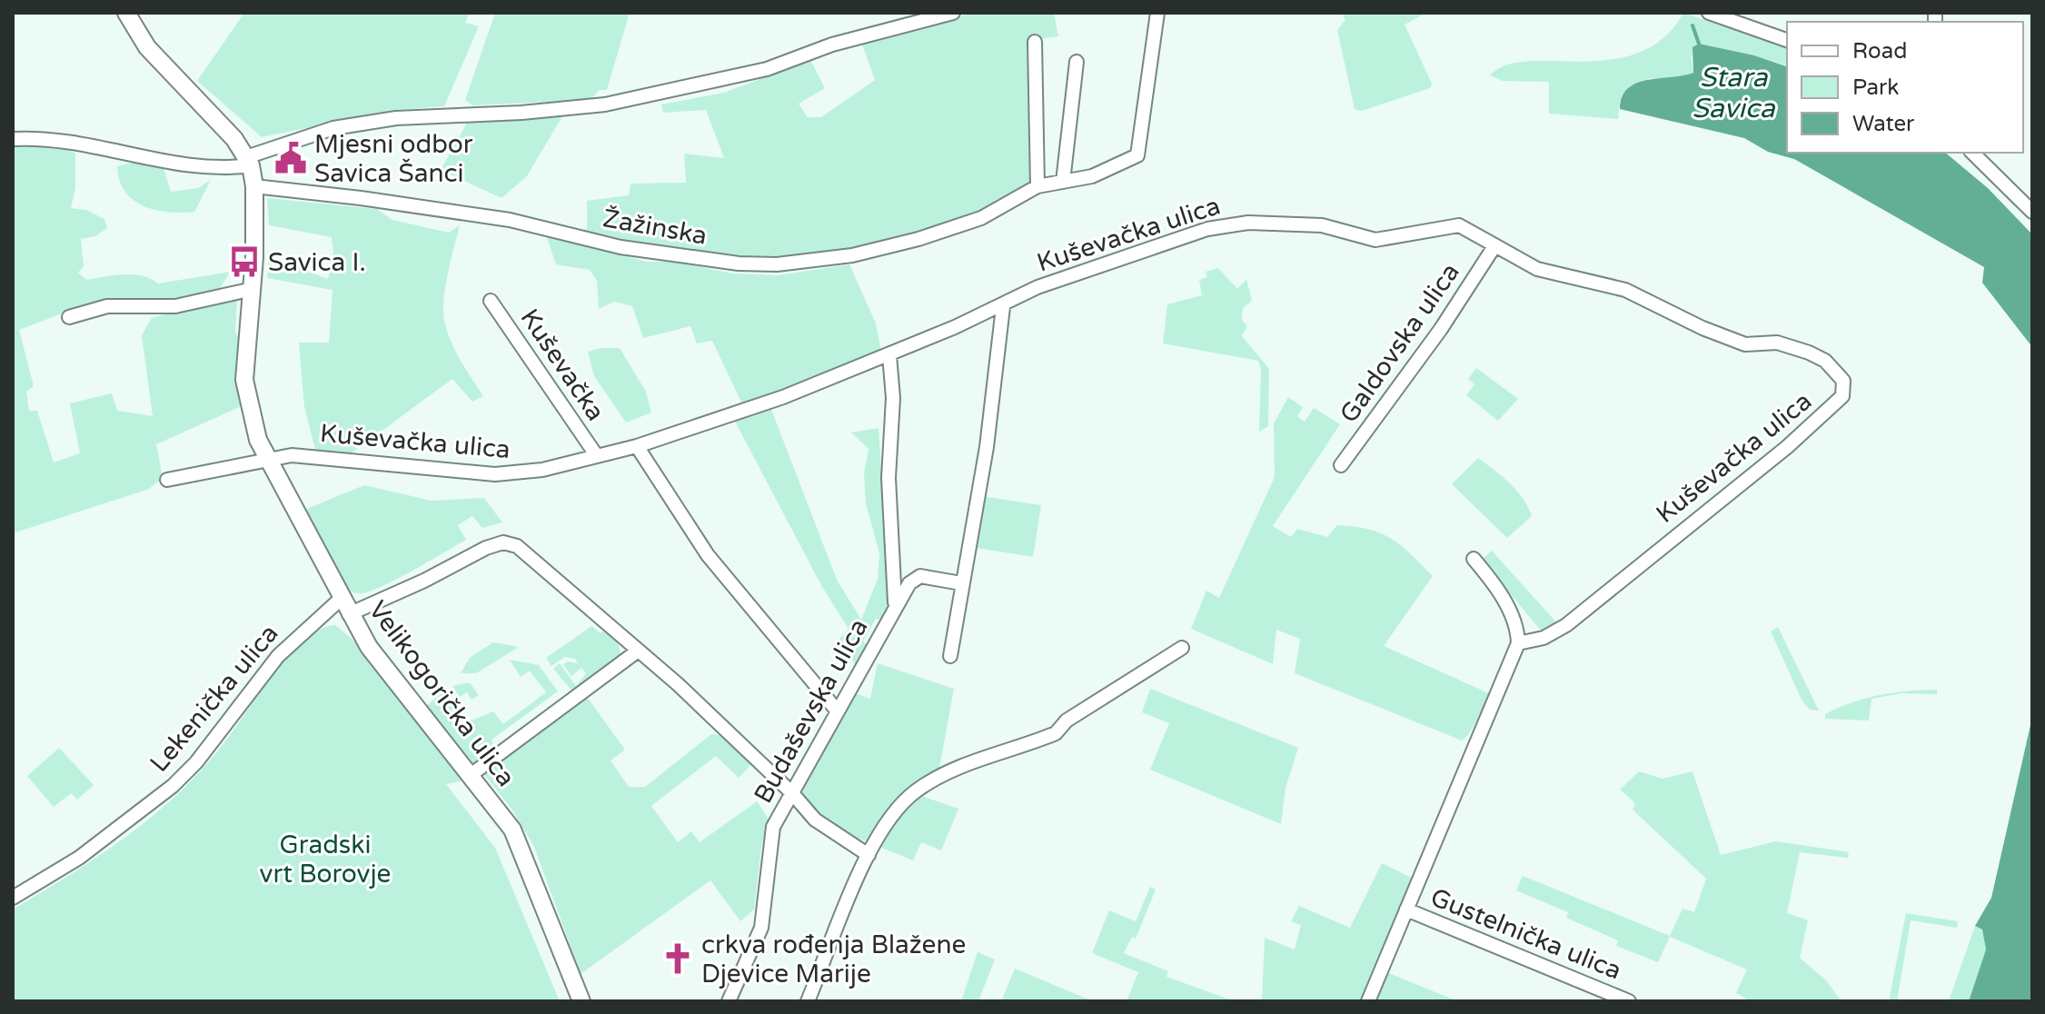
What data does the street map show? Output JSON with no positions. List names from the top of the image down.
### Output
{
  "streets": {
    "street": [
      "Žažinska",
      "Kuševačka ulica",
      "Galdovska ulica",
      "Kuševačka",
      "Velikogorička ulica",
      "Lekenička ulica",
      "Budaševska ulica",
      "Gustelnička ulica"
    ]
  },
  "crossings": [
    ["Žažinska", "Velikogorička ulica"],
    ["Kuševačka ulica", "Galdovska ulica"],
    ["Kuševačka ulica", "Kuševačka"],
    ["Kuševačka ulica", "Velikogorička ulica"],
    ["Velikogorička ulica", "Lekenička ulica"]
  ],
  "water": ["Stara Savica"],
  "parks": ["Gradski vrt Borovje"],
  "places": {
    "public building": ["Mjesni odbor Savica Šanci"],
    "bus stop": ["Savica I."],
    "church": ["crkva rođenja Blažene Djevice Marije"]
  },
  "legend": ["Road", "Park", "Water"]
}
